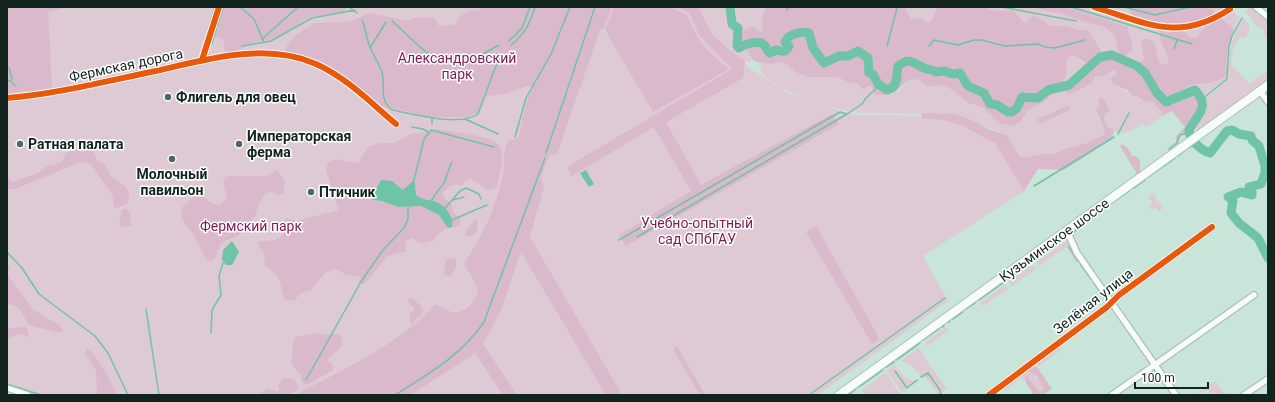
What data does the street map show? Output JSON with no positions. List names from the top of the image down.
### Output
{
  "streets": {
    "main road": ["Кузьминское шоссе"],
    "street": ["Фермская дорога", "Зелёная улица"]
  },
  "parks": ["Александровский парк", "Учебно-опытный сад СПбГАУ", "Фермский парк"],
  "places": [
    "Флигель для овец",
    "Ратная палата",
    "Императорская ферма",
    "Молочный павильон",
    "Птичник"
  ],
  "scale_bar": "100 m"
}
